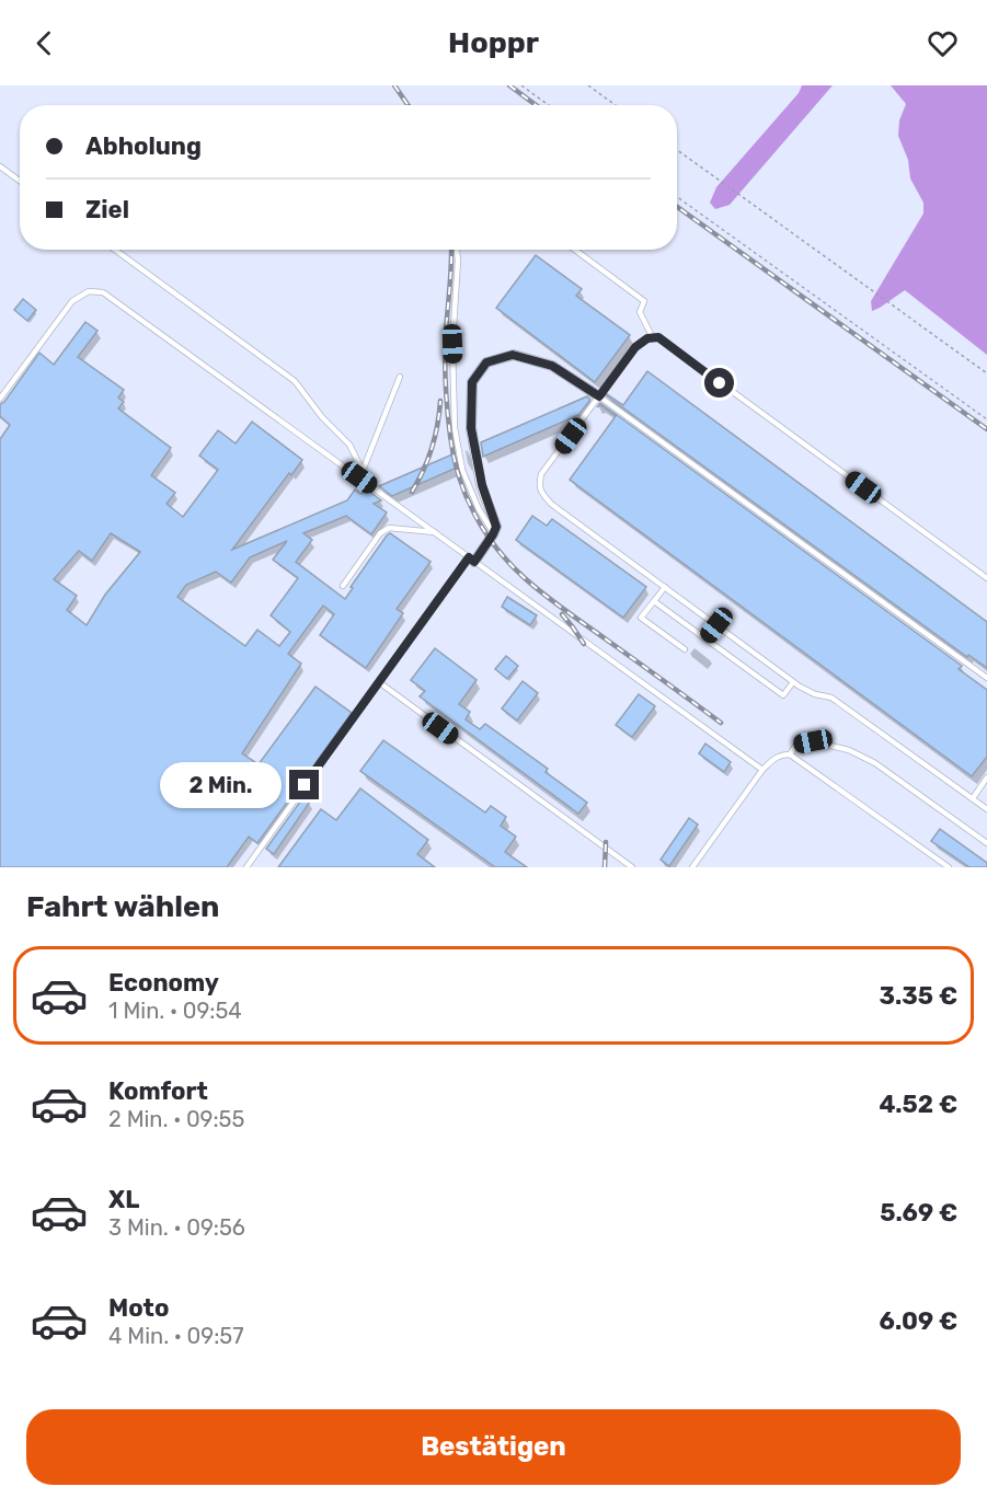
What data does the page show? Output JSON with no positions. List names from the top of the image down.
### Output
{
  "page": {
    "header": "Hoppr",
    "banner": ["Abholung", "Ziel"],
    "bubble": "2 Min.",
    "heading": "Fahrt wählen",
    "list": [
      {
        "name": "Economy",
        "note": "1 Min. · 09:54",
        "value": "3.35 €"
      },
      {
        "name": "Komfort",
        "note": "2 Min. · 09:55",
        "value": "4.52 €"
      },
      {
        "name": "XL",
        "note": "3 Min. · 09:56",
        "value": "5.69 €"
      },
      {
        "name": "Moto",
        "note": "4 Min. · 09:57",
        "value": "6.09 €"
      }
    ],
    "buttons": "Bestätigen"
  }
}
